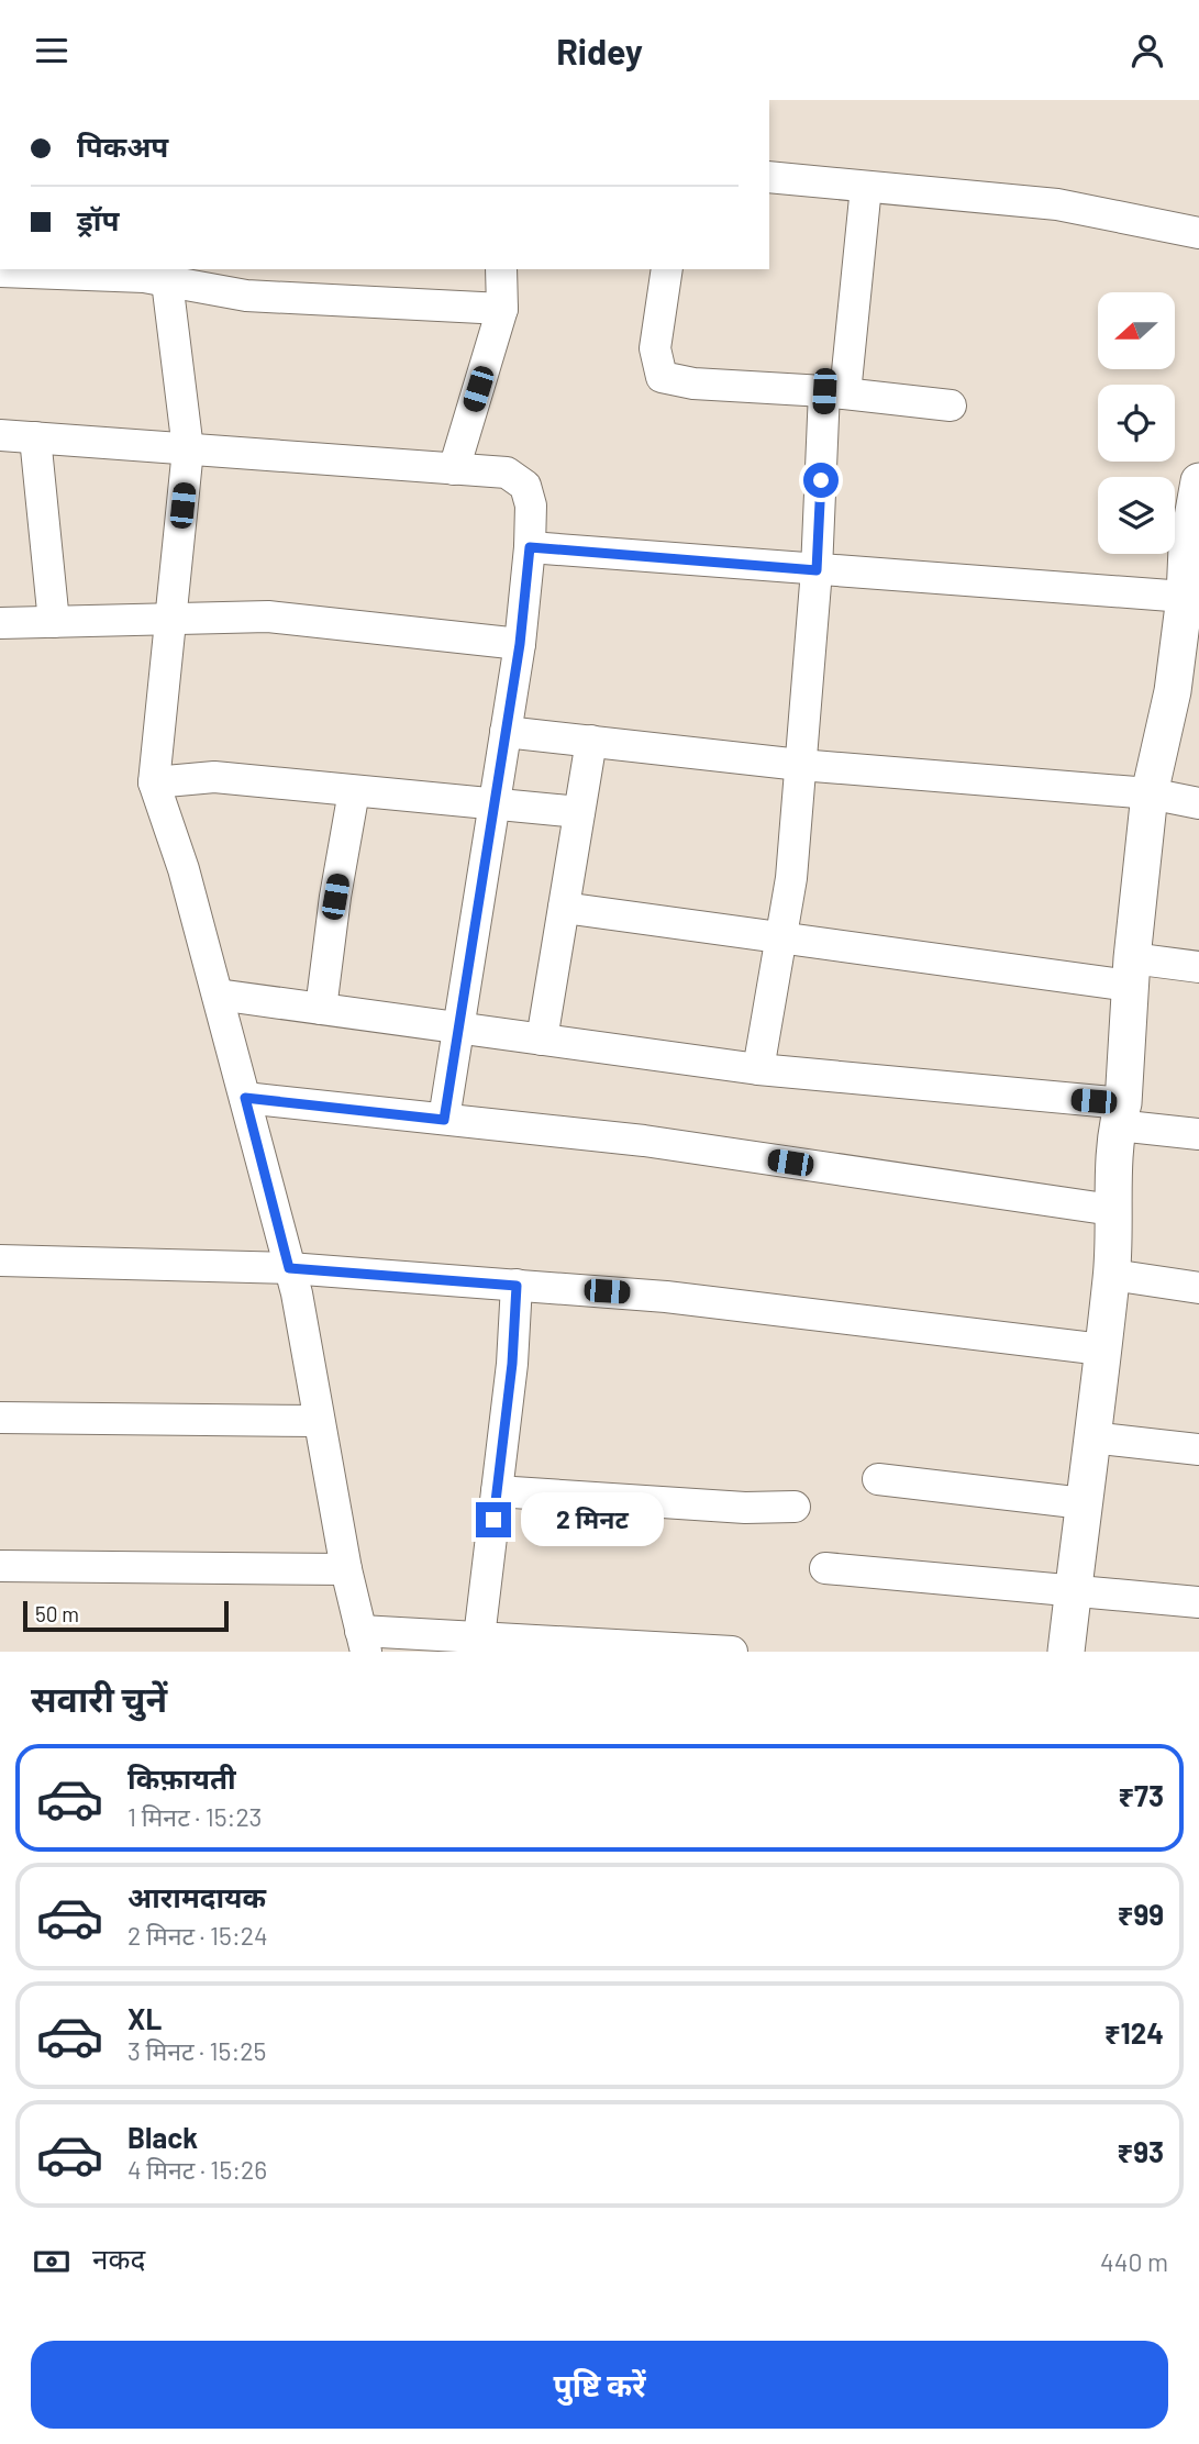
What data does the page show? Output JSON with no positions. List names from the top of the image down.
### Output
{
  "scale_bar": "50 m",
  "north": "left",
  "page": {
    "header": "Ridey",
    "banner": ["पिकअप", "ड्रॉप"],
    "bubble": "2 मिनट",
    "scale": "50 m",
    "heading": "सवारी चुनें",
    "list": [
      {
        "name": "किफ़ायती",
        "note": "1 मिनट · 15:23",
        "value": "₹73"
      },
      {
        "name": "आरामदायक",
        "note": "2 मिनट · 15:24",
        "value": "₹99"
      },
      {
        "name": "XL",
        "note": "3 मिनट · 15:25",
        "value": "₹124"
      },
      {
        "name": "Black",
        "note": "4 मिनट · 15:26",
        "value": "₹93"
      }
    ],
    "pay": ["नकद", "440 m"],
    "buttons": "पुष्टि करें"
  }
}
